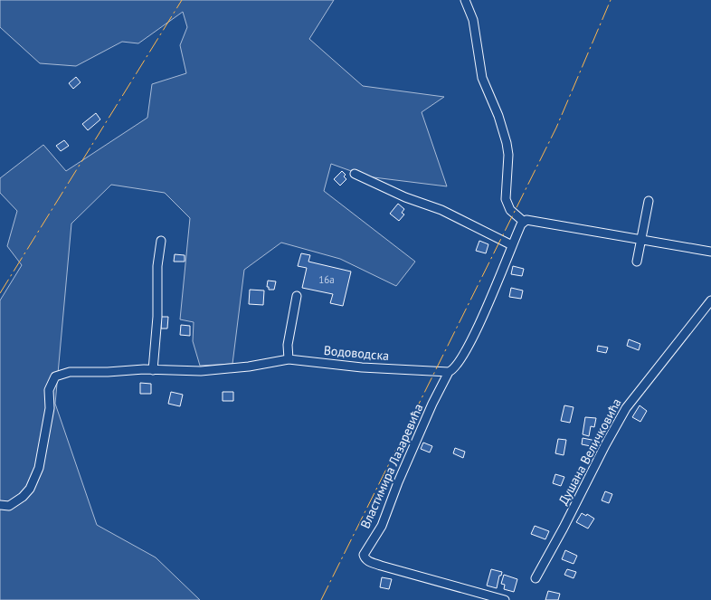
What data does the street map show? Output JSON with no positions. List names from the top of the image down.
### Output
{
  "streets": {
    "street": ["Водоводска", "Душана Величковића", "Властимира Лазаревића"]
  },
  "crossings": [
    ["Водоводска", "Властимира Лазаревића"]
  ],
  "house_numbers": ["16a"]
}
